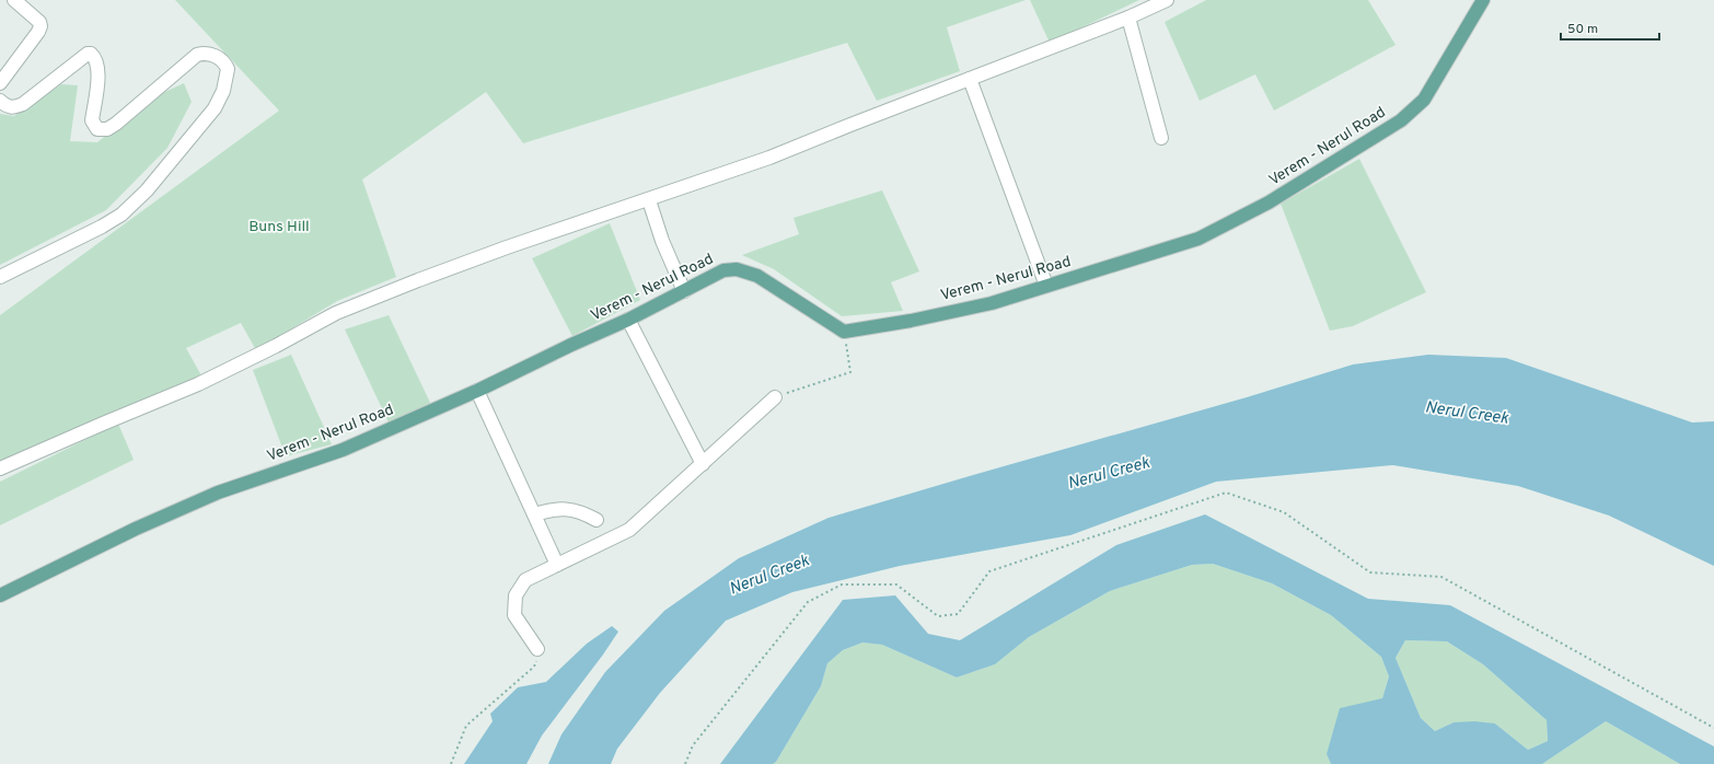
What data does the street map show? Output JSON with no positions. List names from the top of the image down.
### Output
{
  "streets": {
    "main road": ["Verem - Nerul Road"]
  },
  "water": ["Nerul Creek"],
  "parks": ["Buns Hill"],
  "scale_bar": "50 m"
}
